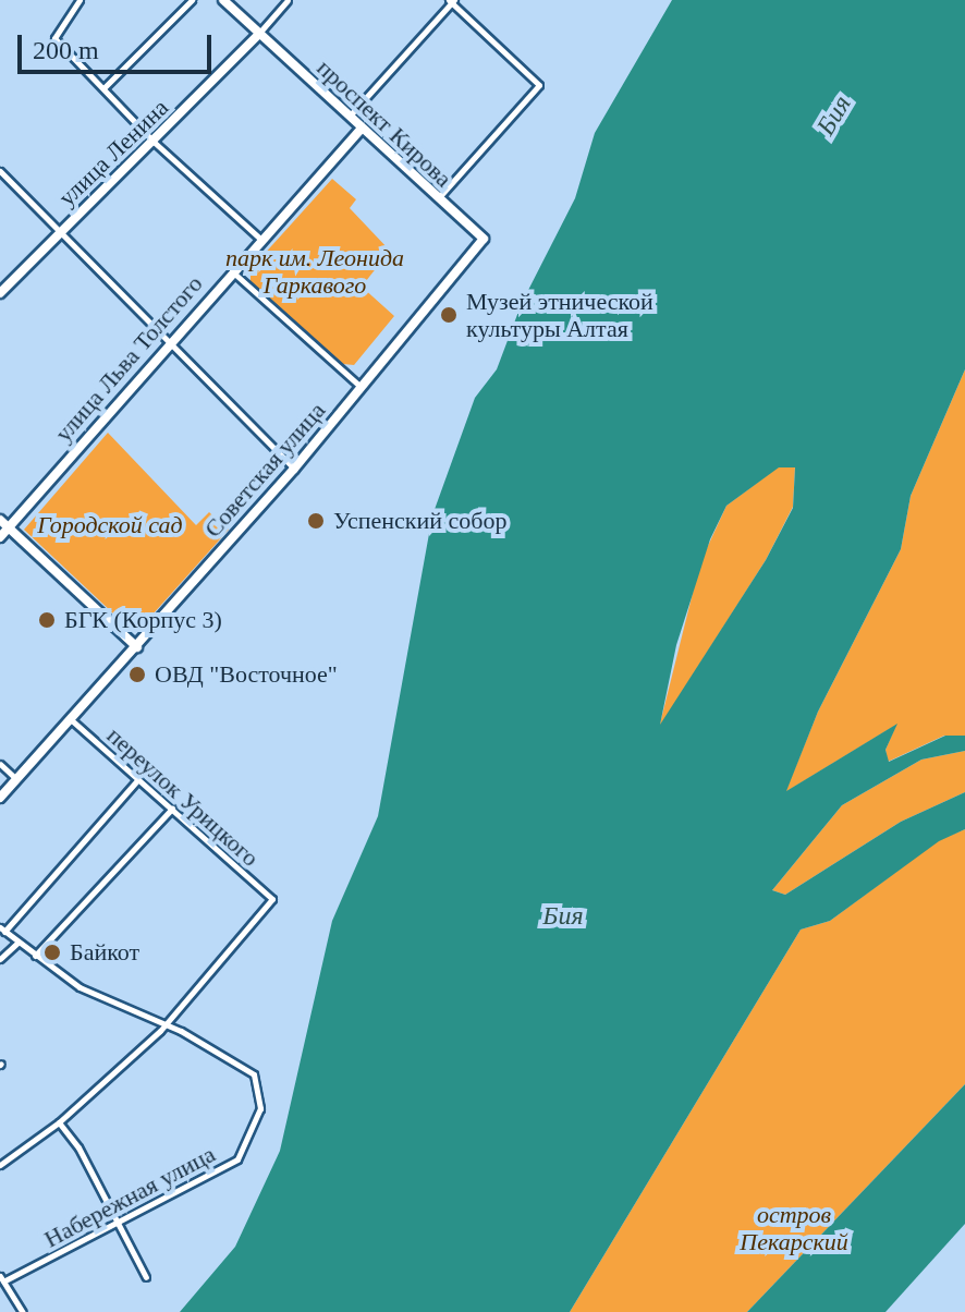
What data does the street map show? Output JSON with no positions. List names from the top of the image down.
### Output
{
  "streets": {
    "street": [
      "проспект Кирова",
      "улица Ленина",
      "улица Льва Толстого",
      "Советская улица",
      "переулок Урицкого",
      "Набережная улица"
    ]
  },
  "crossings": [
    ["проспект Кирова", "улица Ленина"],
    ["проспект Кирова", "улица Льва Толстого"],
    ["проспект Кирова", "Советская улица"],
    ["Советская улица", "переулок Урицкого"],
    ["переулок Урицкого", "Набережная улица"]
  ],
  "water": ["Бия"],
  "parks": ["парк им. Леонида Гаркавого", "Городской сад", "остров Пекарский"],
  "places": [
    "Музей этнической культуры Алтая",
    "Успенский собор",
    "БГК (Корпус 3)",
    "ОВД \"Восточное\"",
    "Байкот"
  ],
  "scale_bar": "200 m"
}
